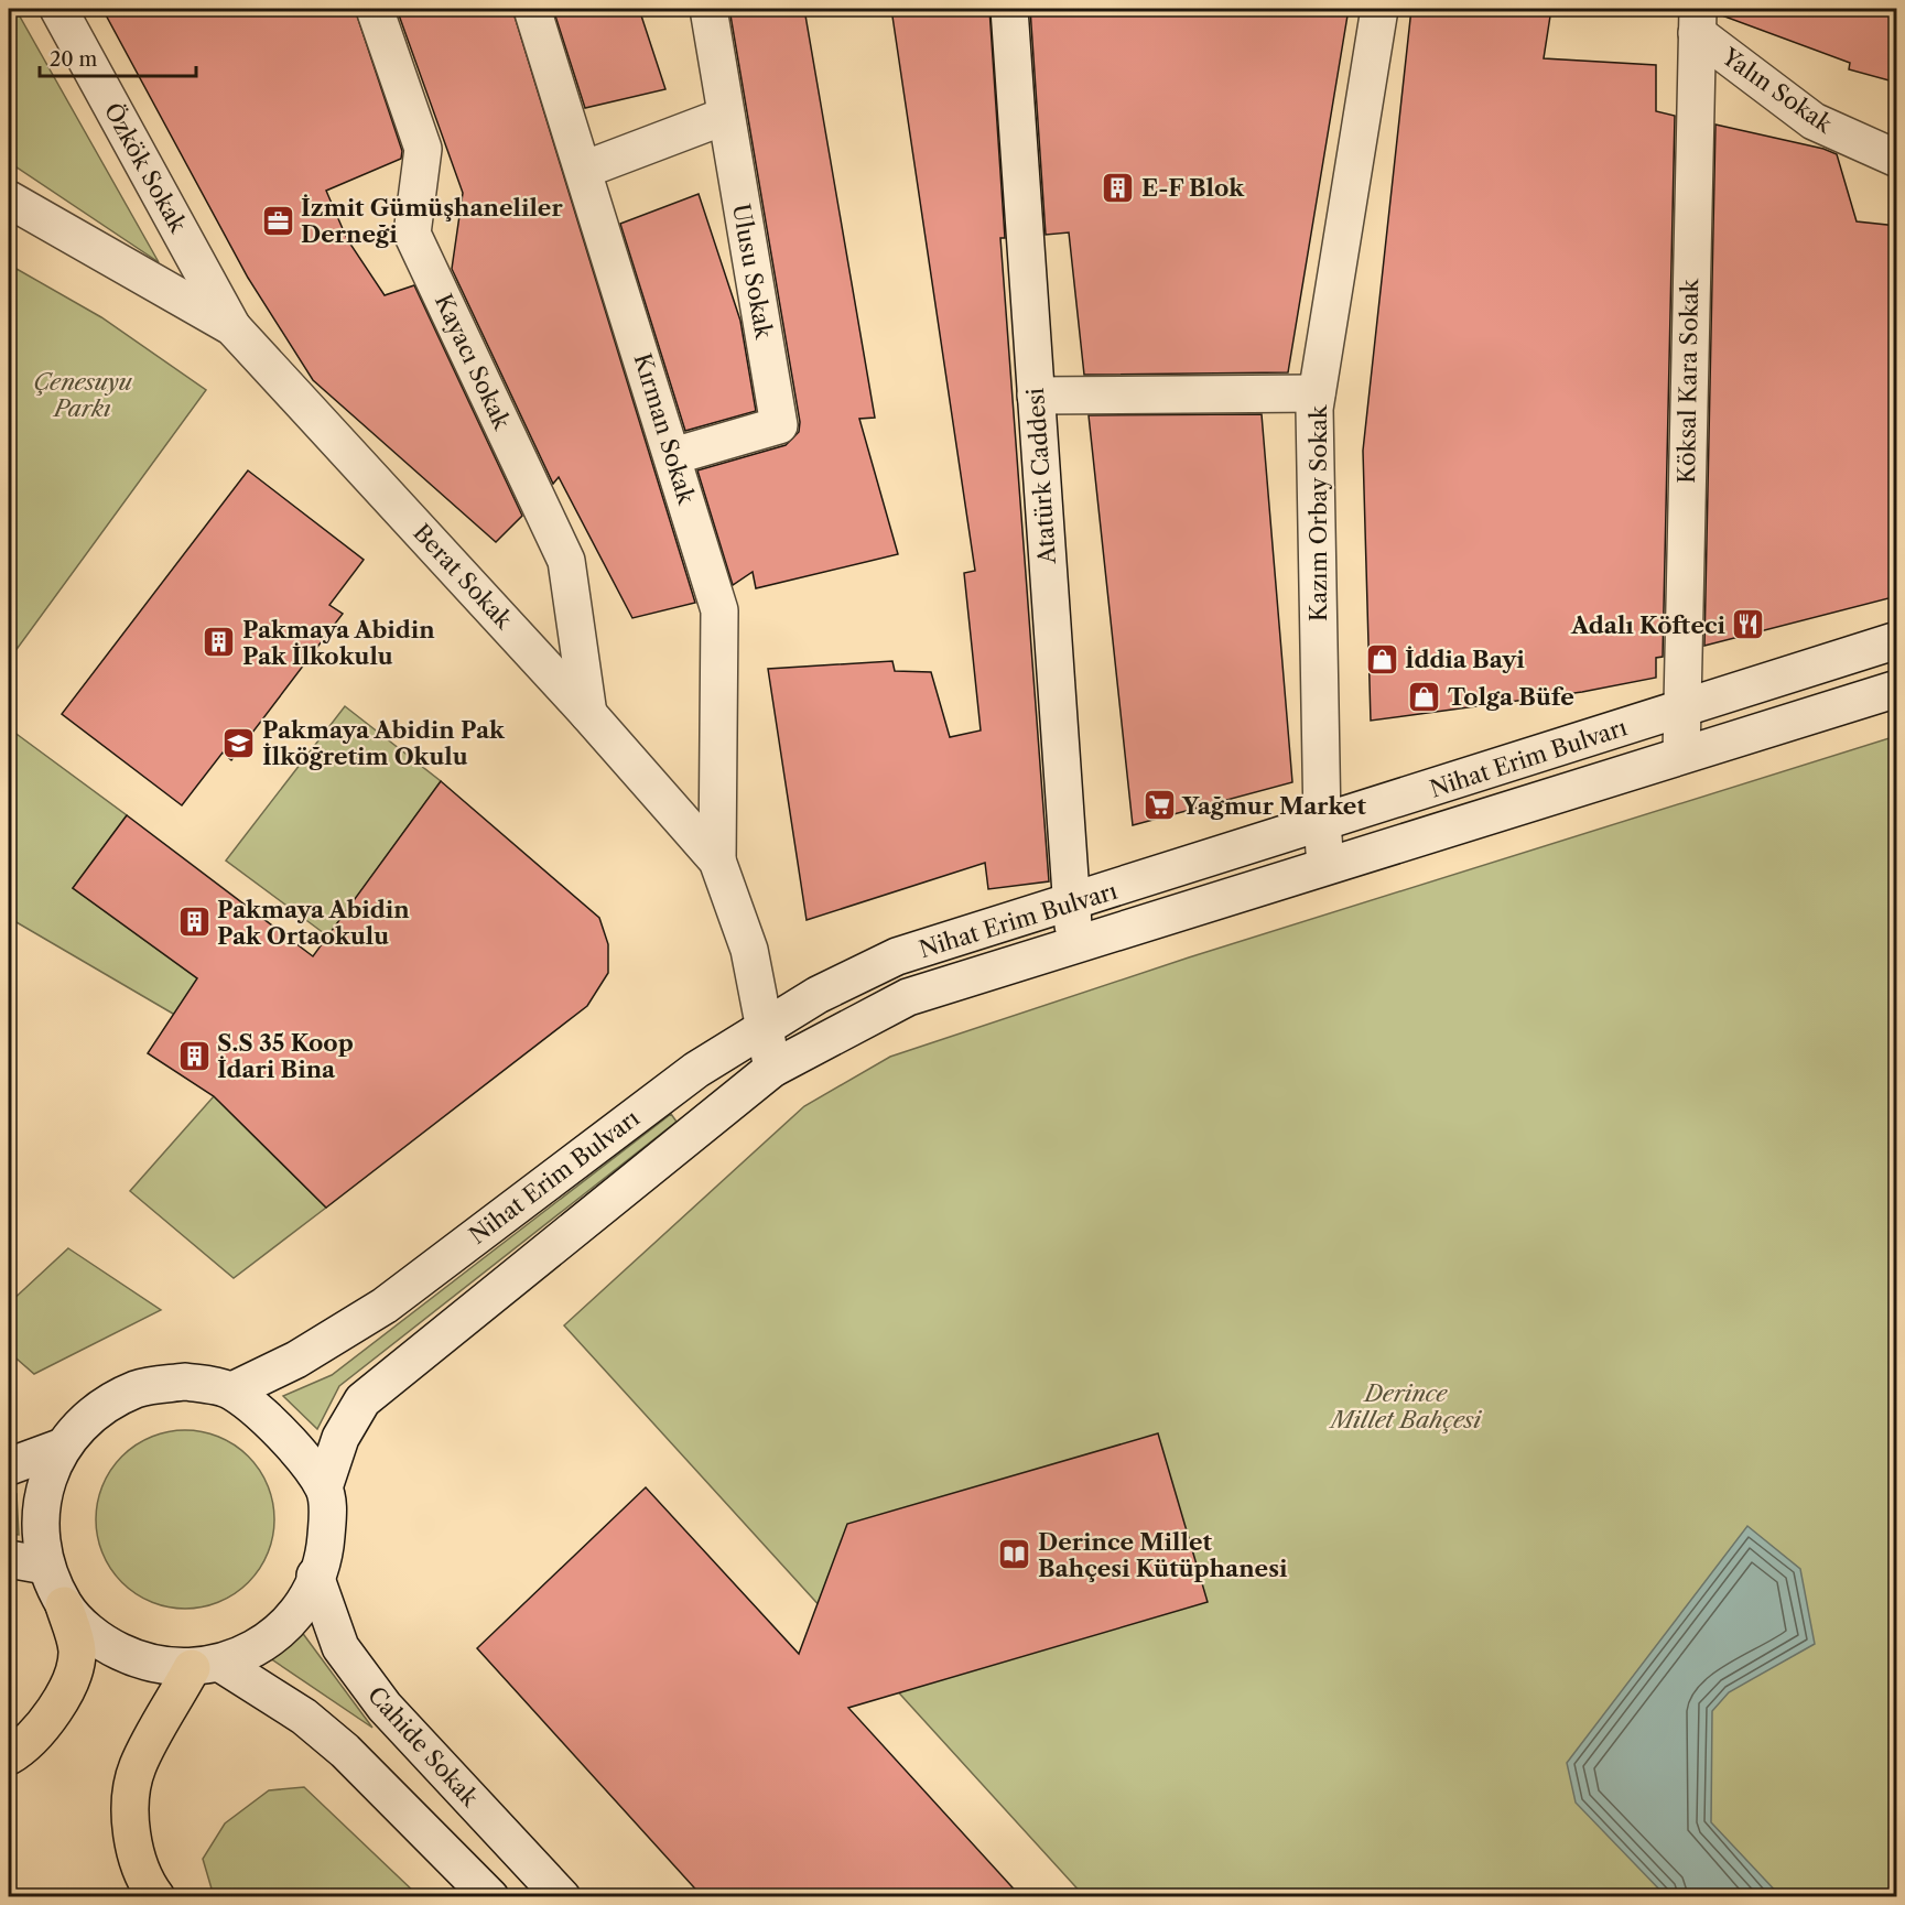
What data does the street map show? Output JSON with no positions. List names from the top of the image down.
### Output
{
  "streets": {
    "street": [
      "Yalın Sokak",
      "Özkök Sokak",
      "Ulusu Sokak",
      "Kayacı Sokak",
      "Köksal Kara Sokak",
      "Kırman Sokak",
      "Atatürk Caddesi",
      "Kazım Orbay Sokak",
      "Berat Sokak",
      "Nihat Erim Bulvarı",
      "Cahide Sokak"
    ]
  },
  "crossings": [
    ["Yalın Sokak", "Köksal Kara Sokak"],
    ["Özkök Sokak", "Berat Sokak"],
    ["Ulusu Sokak", "Kırman Sokak"],
    ["Kayacı Sokak", "Berat Sokak"],
    ["Köksal Kara Sokak", "Nihat Erim Bulvarı"],
    ["Kırman Sokak", "Berat Sokak"],
    ["Atatürk Caddesi", "Nihat Erim Bulvarı"],
    ["Kazım Orbay Sokak", "Nihat Erim Bulvarı"],
    ["Berat Sokak", "Nihat Erim Bulvarı"]
  ],
  "parks": ["Çenesuyu Parkı", "Derince Millet Bahçesi"],
  "places": {
    "building": [
      "E-F Blok",
      "Pakmaya Abidin Pak İlkokulu",
      "Pakmaya Abidin Pak Ortaokulu",
      "S.S 35 Koop İdari Bina"
    ],
    "office": ["İzmit Gümüşhaneliler Derneği"],
    "restaurant": ["Adalı Köfteci"],
    "shop": ["İddia Bayi", "Tolga Büfe"],
    "school or university": ["Pakmaya Abidin Pak İlköğretim Okulu"],
    "supermarket": ["Yağmur Market"],
    "library": ["Derince Millet Bahçesi Kütüphanesi"]
  },
  "scale_bar": "20 m"
}
